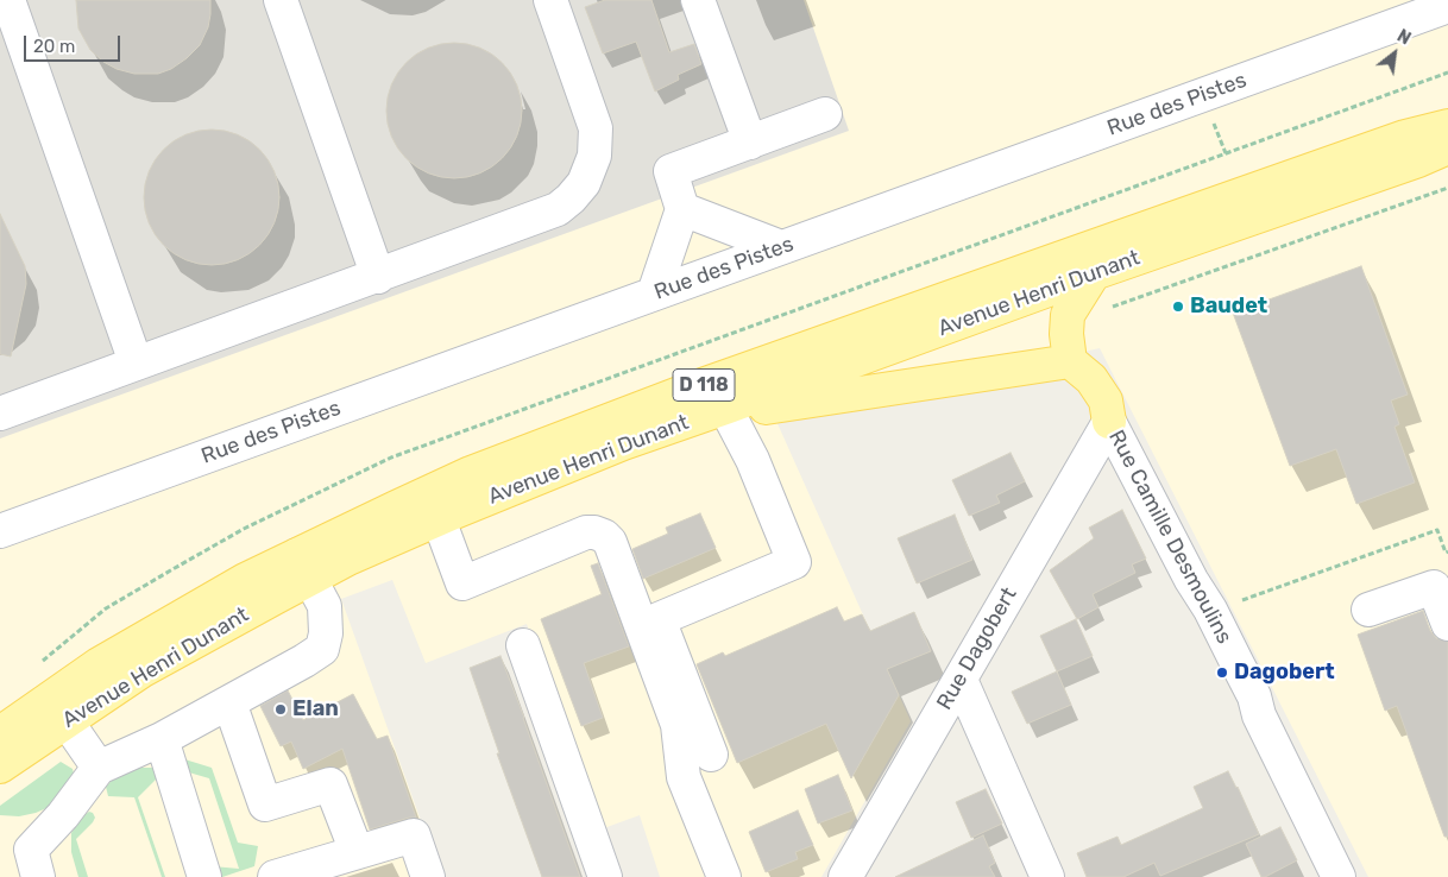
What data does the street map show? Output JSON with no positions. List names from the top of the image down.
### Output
{
  "streets": {
    "main road": ["Avenue Henri Dunant", "D 118"],
    "street": ["Rue des Pistes", "Rue Camille Desmoulins", "Rue Dagobert"]
  },
  "crossings": [
    ["Rue Camille Desmoulins", "Rue Dagobert"]
  ],
  "places": ["Baudet", "Dagobert", "Elan"],
  "scale_bar": "20 m",
  "north": "top right"
}
